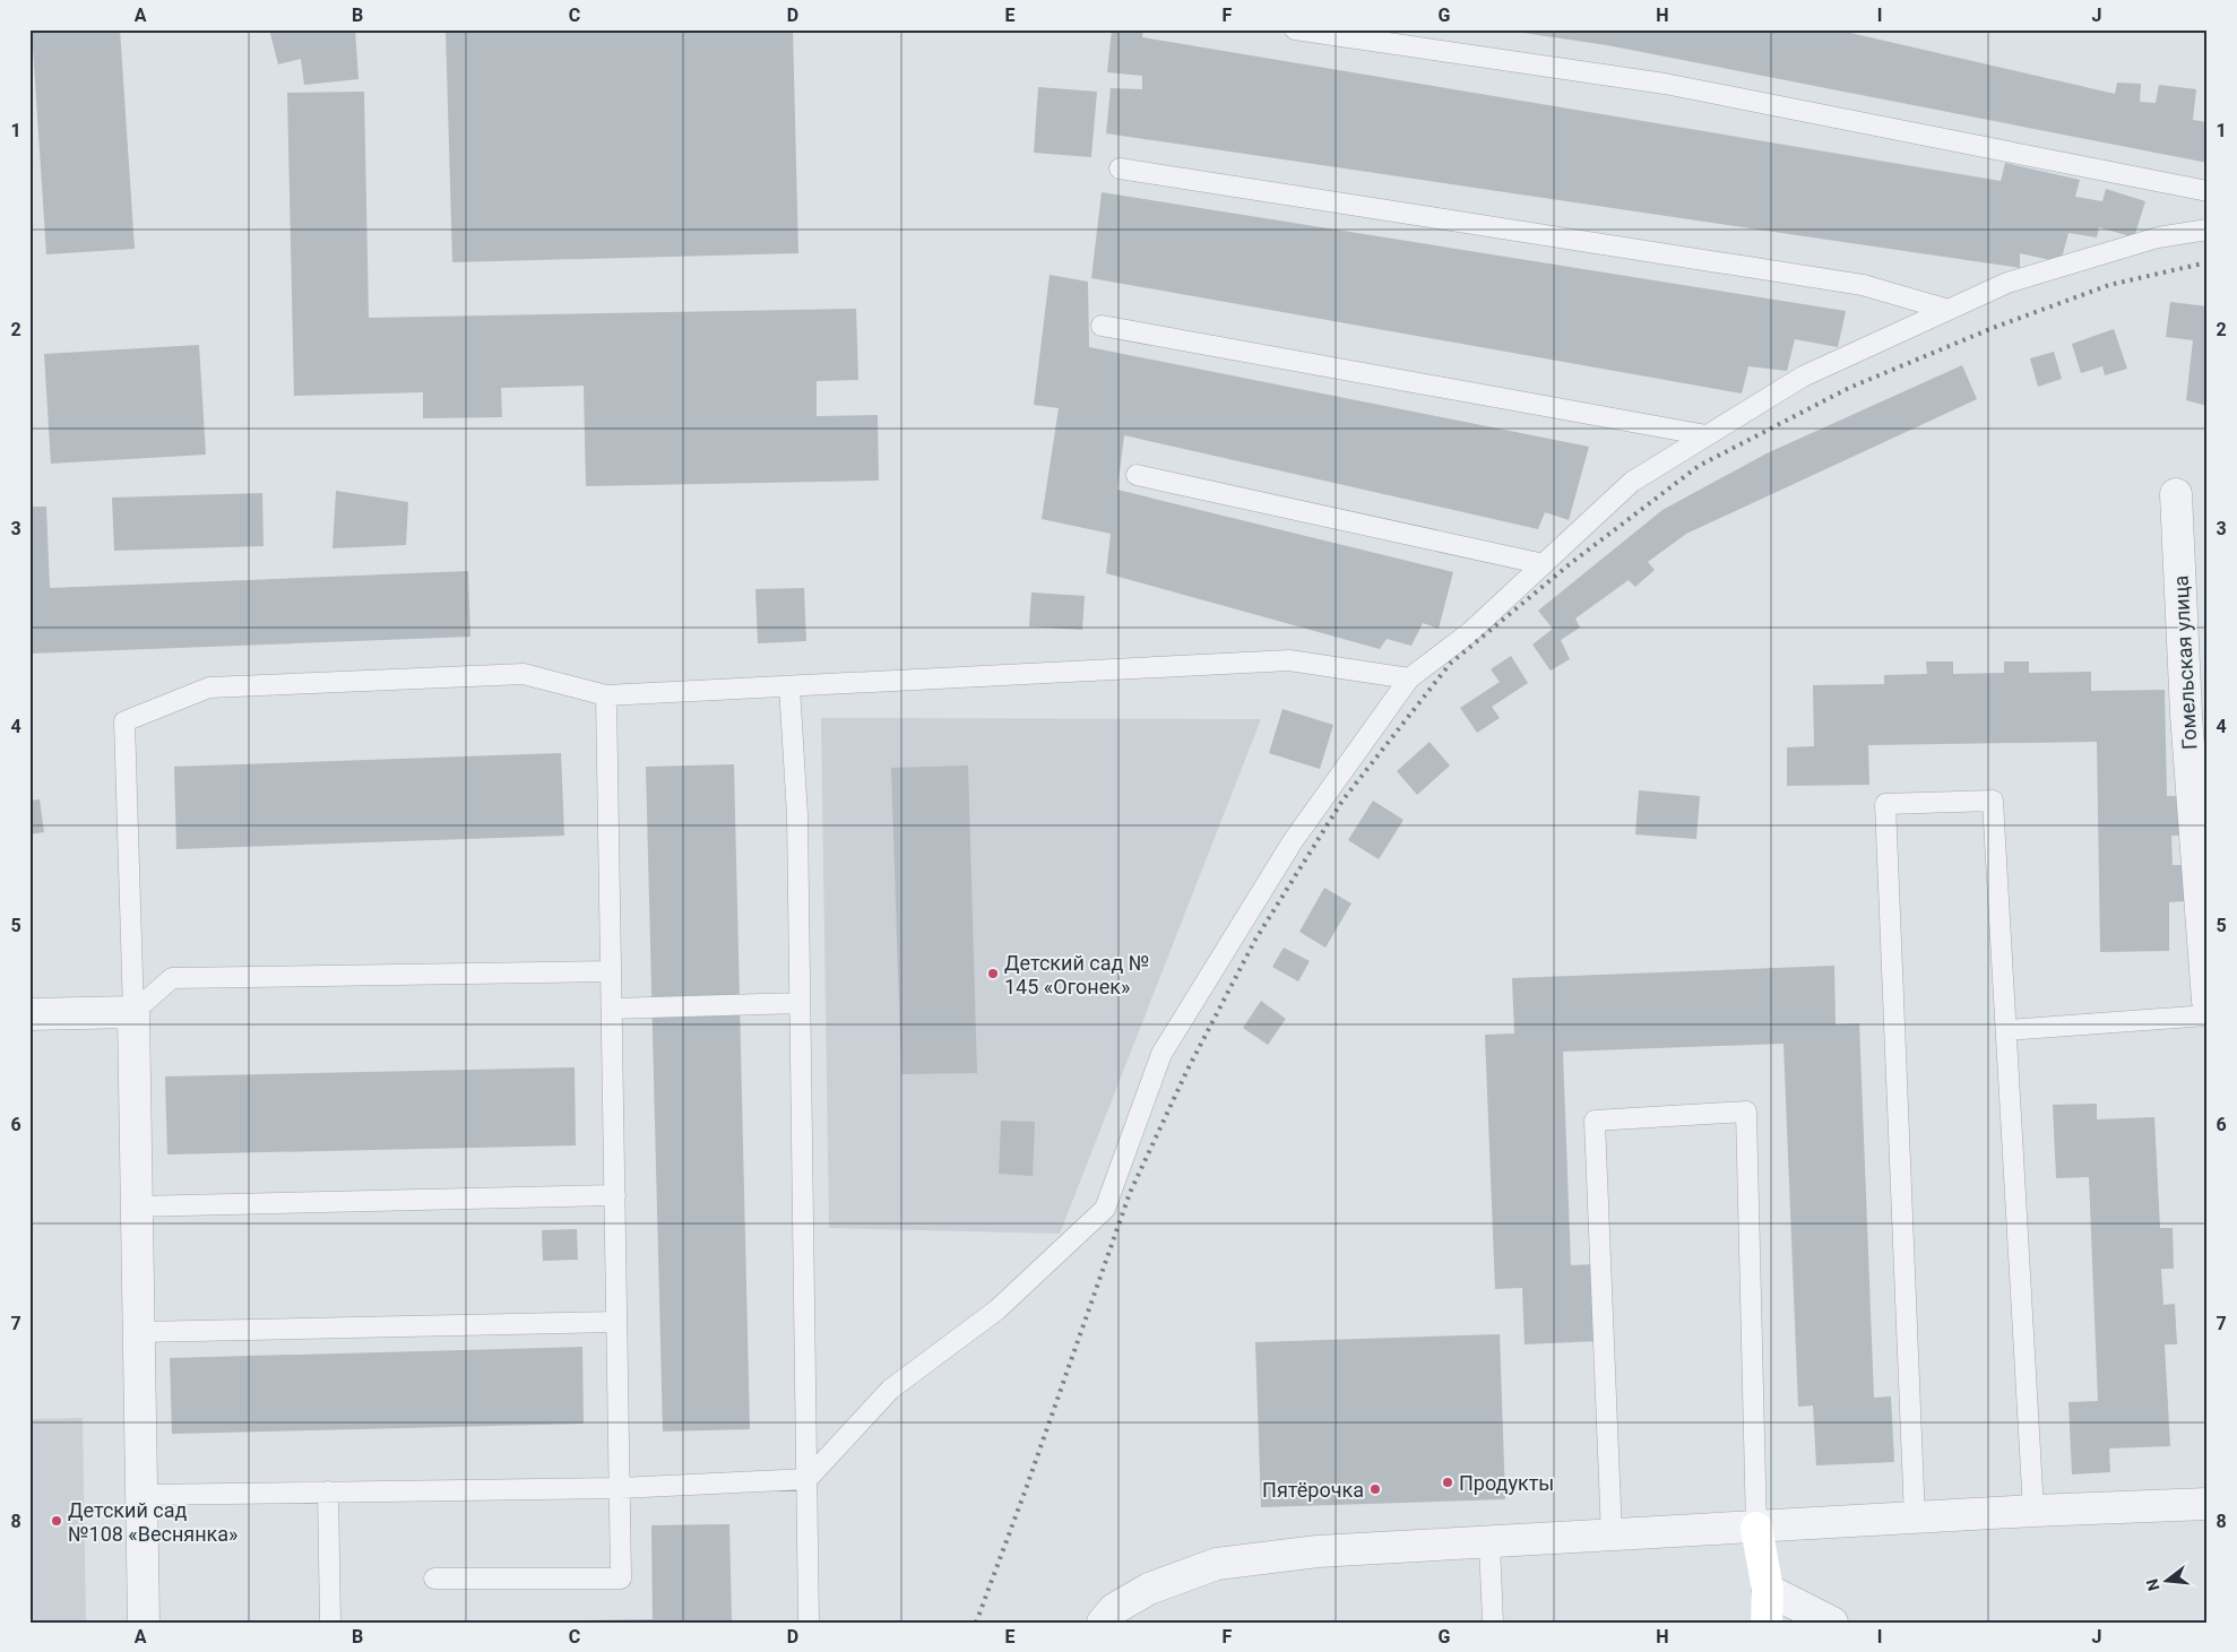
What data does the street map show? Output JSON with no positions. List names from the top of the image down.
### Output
{
  "streets": {
    "street": ["Гомельская улица"]
  },
  "places": [
    "Детский сад № 145 «Огонек»",
    "Продукты",
    "Пятёрочка",
    "Детский сад №108 «Веснянка»"
  ],
  "north": "left",
  "grid": {
    "columns": [
      "A",
      "B",
      "C",
      "D",
      "E",
      "F",
      "G",
      "H",
      "I",
      "J"
    ],
    "rows": [
      "1",
      "2",
      "3",
      "4",
      "5",
      "6",
      "7",
      "8"
    ]
  }
}
